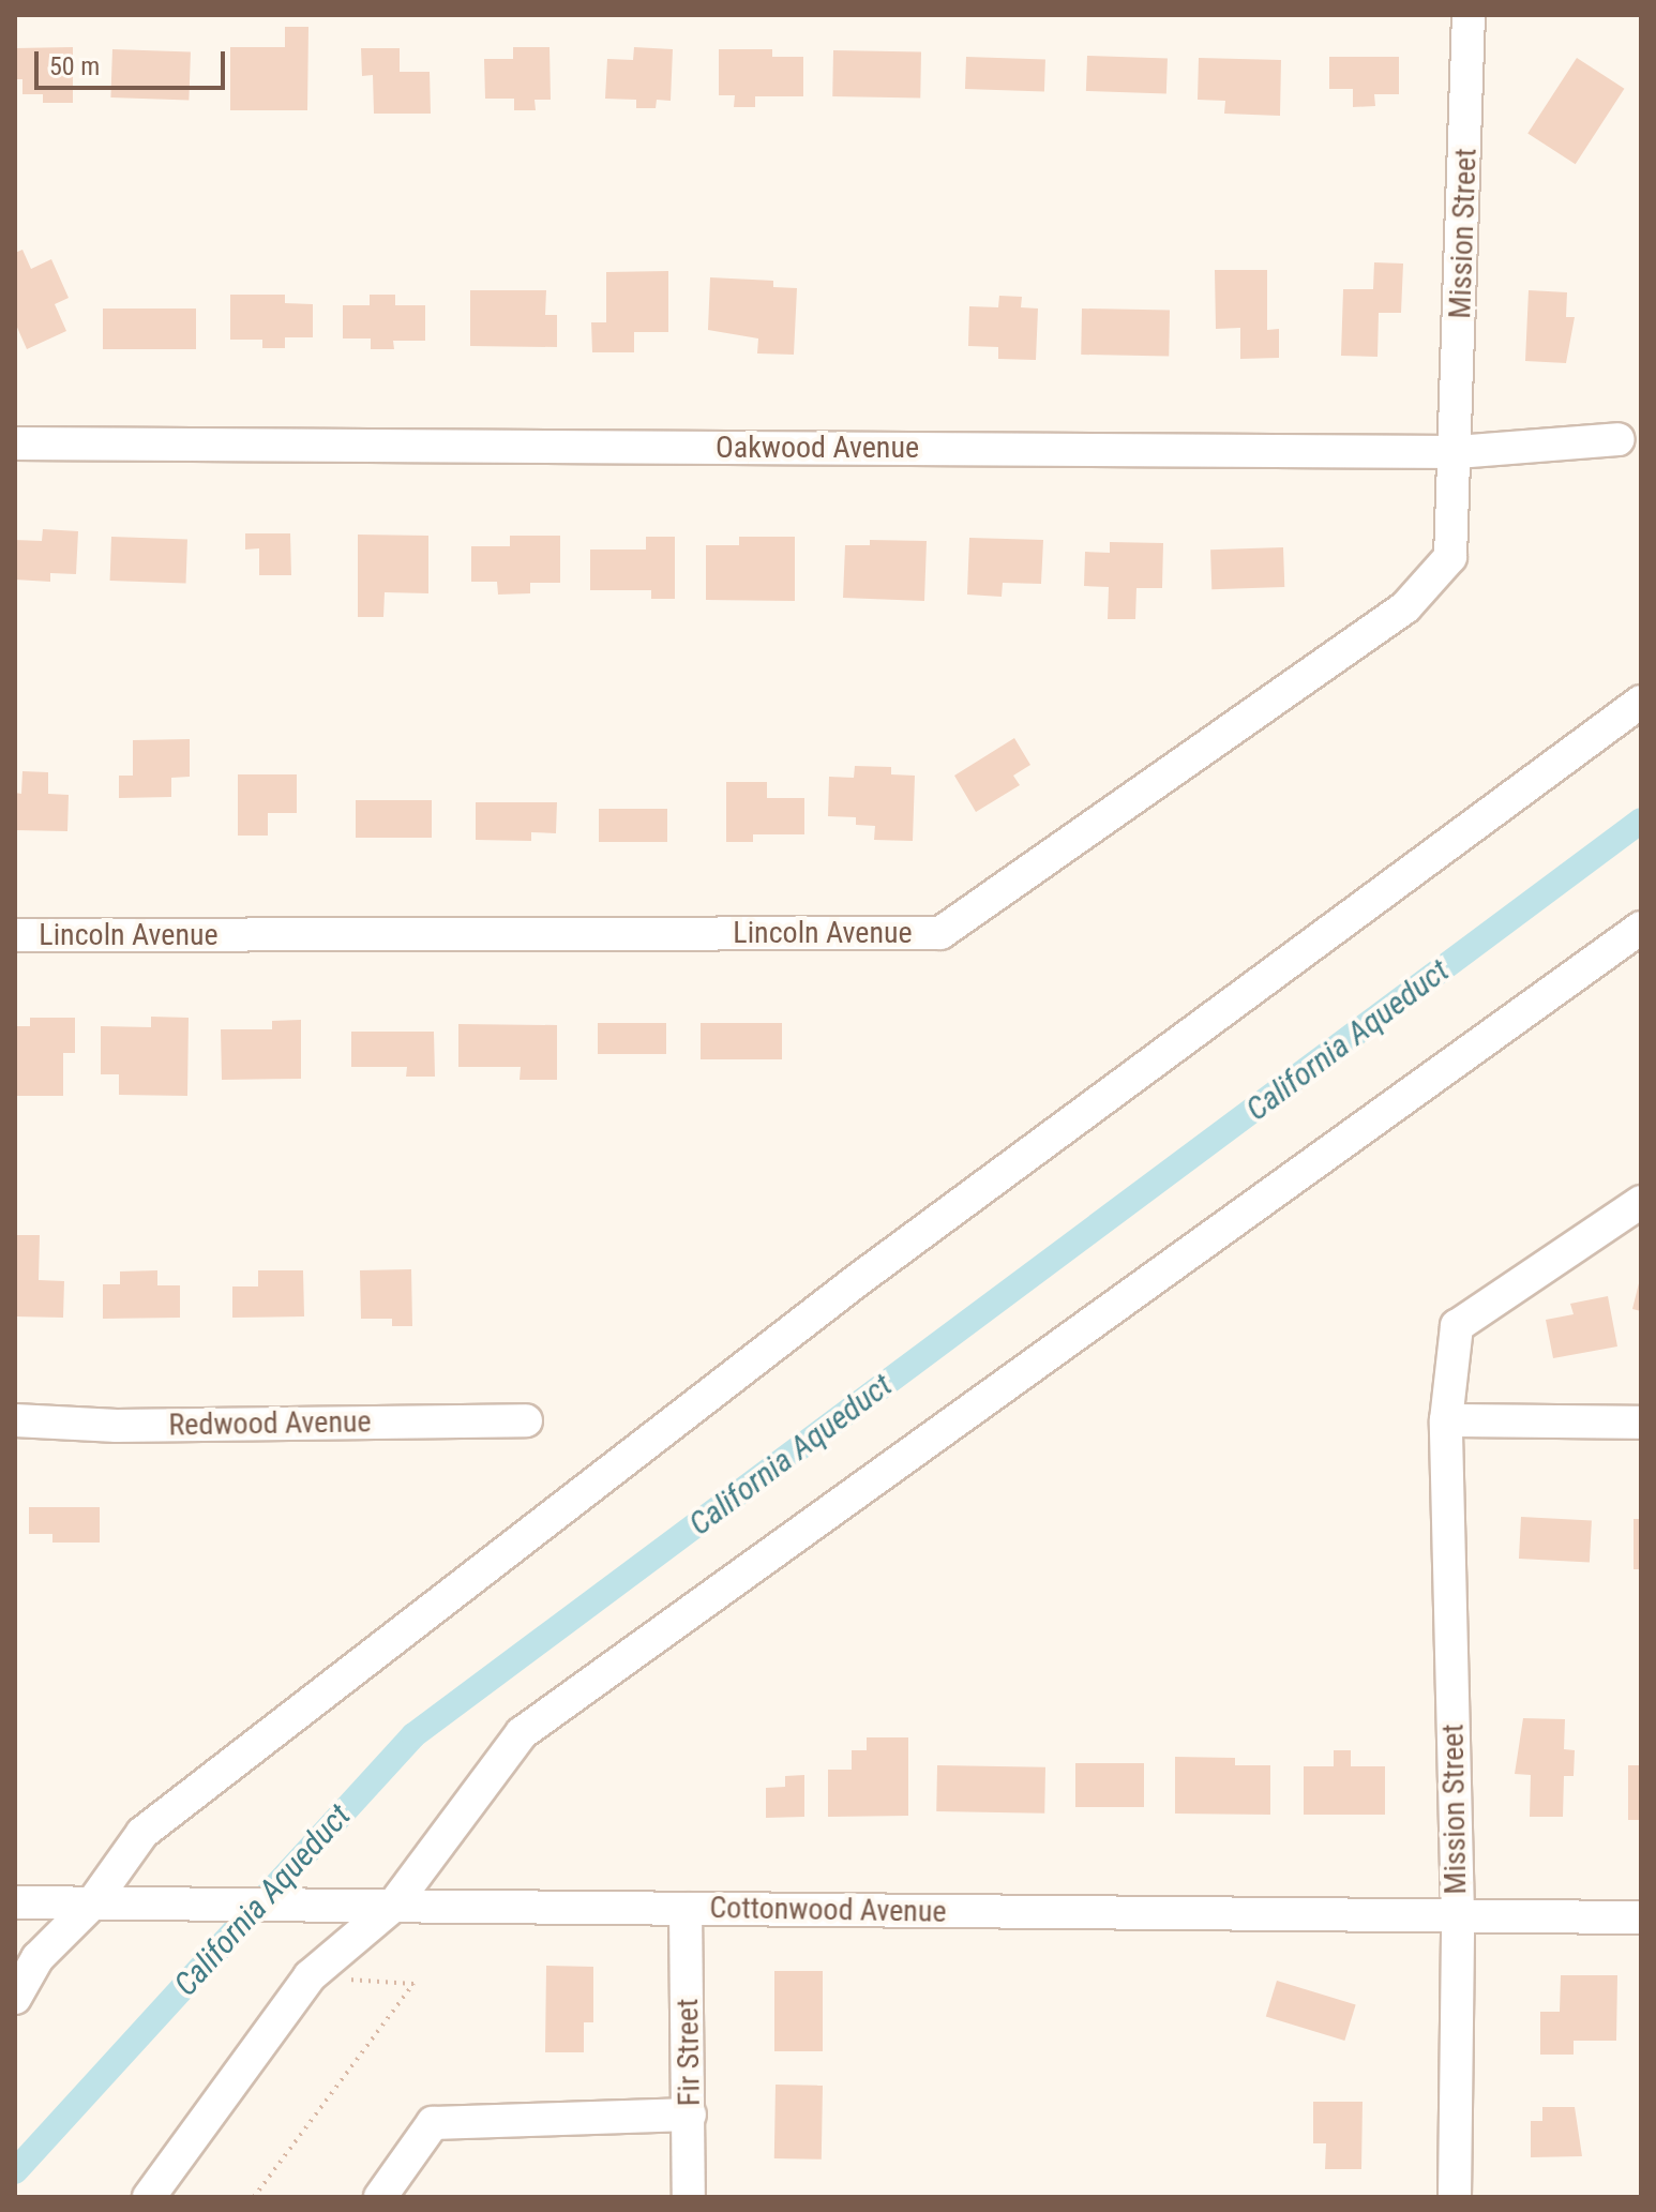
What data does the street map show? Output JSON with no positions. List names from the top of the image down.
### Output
{
  "streets": {
    "street": [
      "Mission Street",
      "Oakwood Avenue",
      "Lincoln Avenue",
      "Redwood Avenue",
      "Cottonwood Avenue",
      "Fir Street"
    ]
  },
  "crossings": [
    ["Mission Street", "Oakwood Avenue"],
    ["Mission Street", "Lincoln Avenue"],
    ["Mission Street", "Cottonwood Avenue"],
    ["Oakwood Avenue", "Lincoln Avenue"],
    ["Cottonwood Avenue", "Fir Street"]
  ],
  "water": ["California Aqueduct"],
  "scale_bar": "50 m"
}
